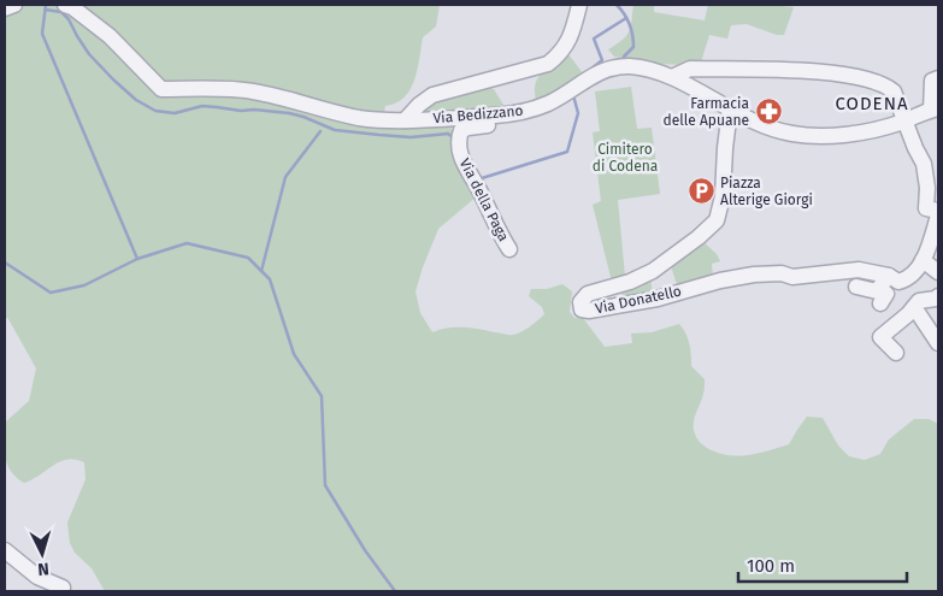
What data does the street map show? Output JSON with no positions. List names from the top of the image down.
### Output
{
  "streets": {
    "street": ["Via Bedizzano", "Via della Paga", "Via Donatello"]
  },
  "crossings": [
    ["Via Bedizzano", "Via della Paga"],
    ["Via Bedizzano", "Via Donatello"]
  ],
  "districts": ["CODENA"],
  "parks": ["Cimitero di Codena"],
  "places": {
    "pharmacy": ["Farmacia delle Apuane"],
    "parking": ["Piazza Alterige Giorgi"]
  },
  "scale_bar": "100 m",
  "north": "bottom"
}
